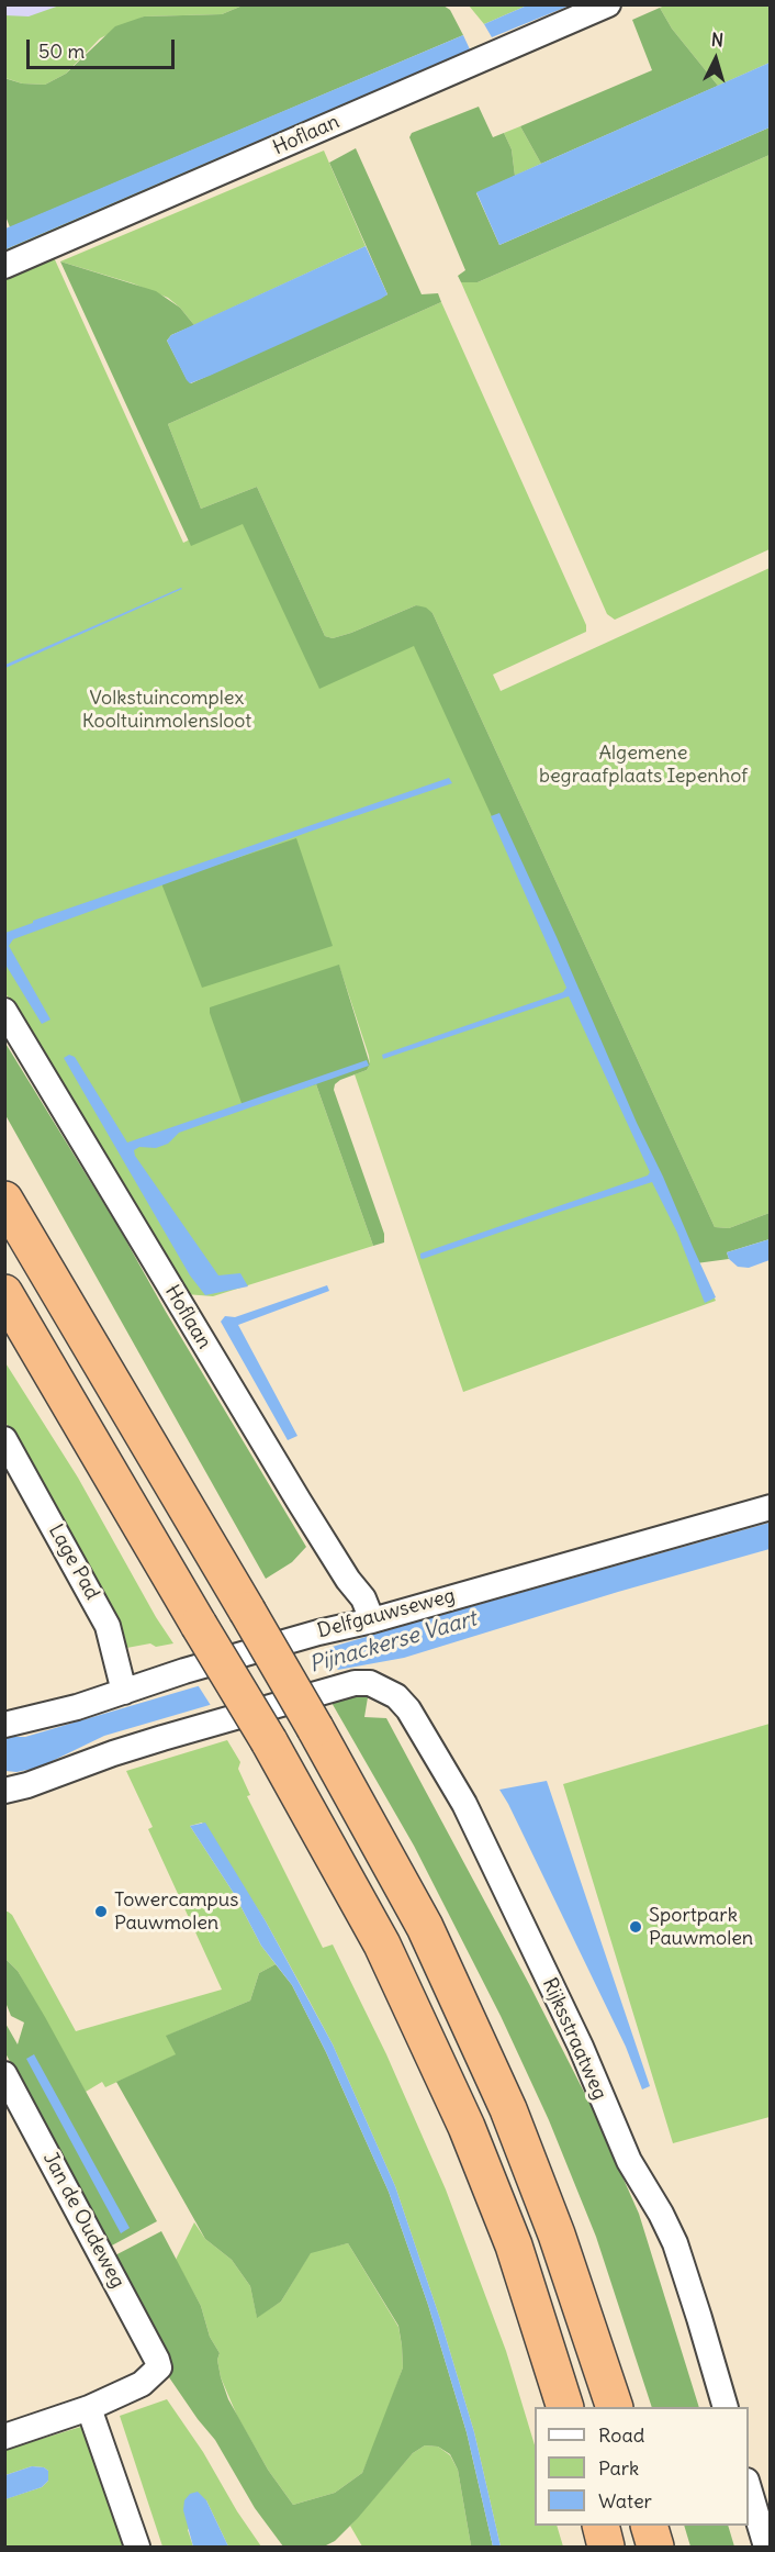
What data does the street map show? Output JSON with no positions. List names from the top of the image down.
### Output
{
  "streets": {
    "street": [
      "Hoflaan",
      "Lage Pad",
      "Delfgauwseweg",
      "Rijksstraatweg",
      "Jan de Oudeweg"
    ]
  },
  "crossings": [
    ["Hoflaan", "Delfgauwseweg"],
    ["Lage Pad", "Delfgauwseweg"]
  ],
  "water": ["Pijnackerse Vaart"],
  "parks": ["Volkstuincomplex Kooltuinmolensloot", "Algemene begraafplaats Iepenhof"],
  "places": ["Towercampus Pauwmolen", "Sportpark Pauwmolen"],
  "legend": ["Road", "Park", "Water"],
  "scale_bar": "50 m",
  "north": "top"
}
